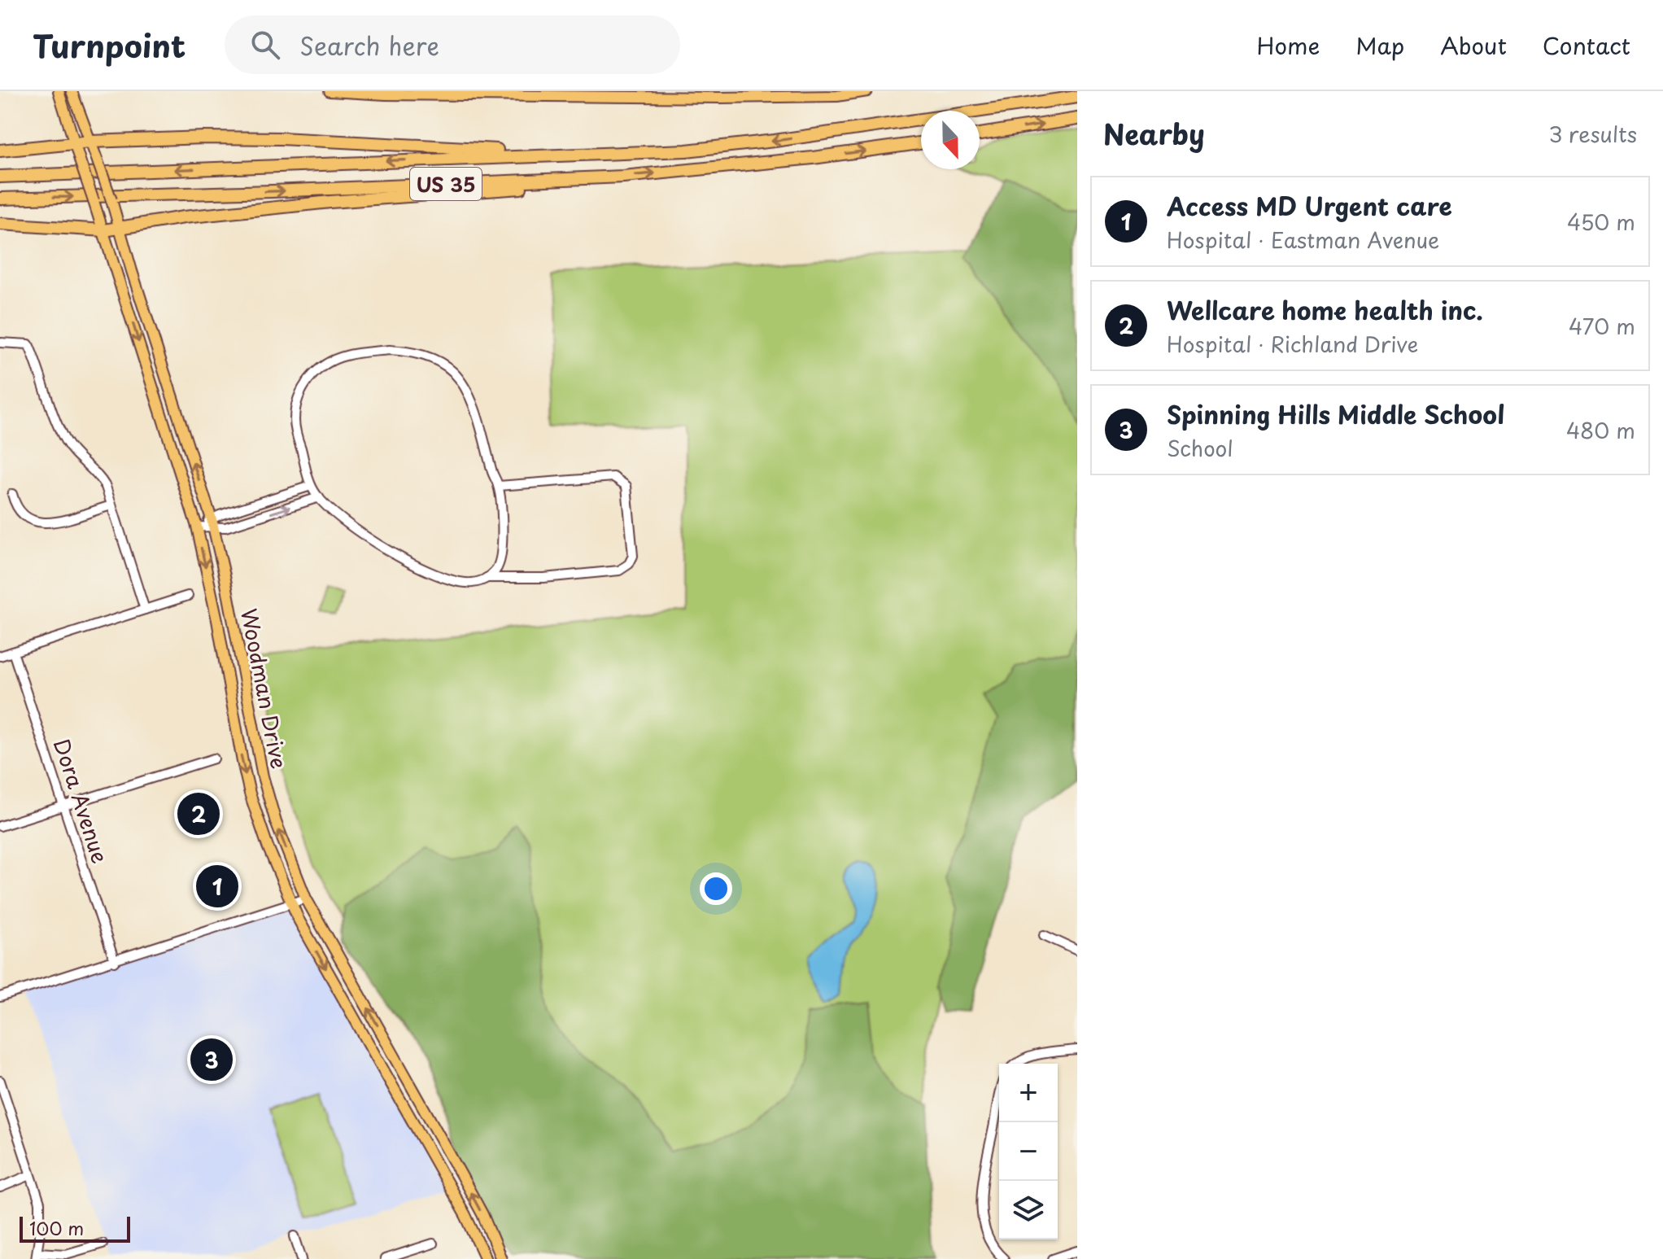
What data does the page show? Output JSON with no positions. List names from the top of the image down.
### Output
{
  "streets": {
    "highway": ["US 35"],
    "main road": ["Woodman Drive"],
    "street": ["Dora Avenue"]
  },
  "scale_bar": "100 m",
  "north": "bottom",
  "page": {
    "header": "Turnpoint",
    "search": "Search here",
    "nav": [
      "Home",
      "Map",
      "About",
      "Contact"
    ],
    "heading": ["Nearby", "3 results"],
    "list": [
      {
        "mark": "1",
        "name": "Access MD Urgent care",
        "note": "Hospital · Eastman Avenue",
        "value": "450 m"
      },
      {
        "mark": "2",
        "name": "Wellcare home health inc.",
        "note": "Hospital · Richland Drive",
        "value": "470 m"
      },
      {
        "mark": "3",
        "name": "Spinning Hills Middle School",
        "note": "School",
        "value": "480 m"
      }
    ],
    "pins": ["2", "1", "3"],
    "map_buttons": ["+", "−"],
    "scale": "100 m"
  }
}
